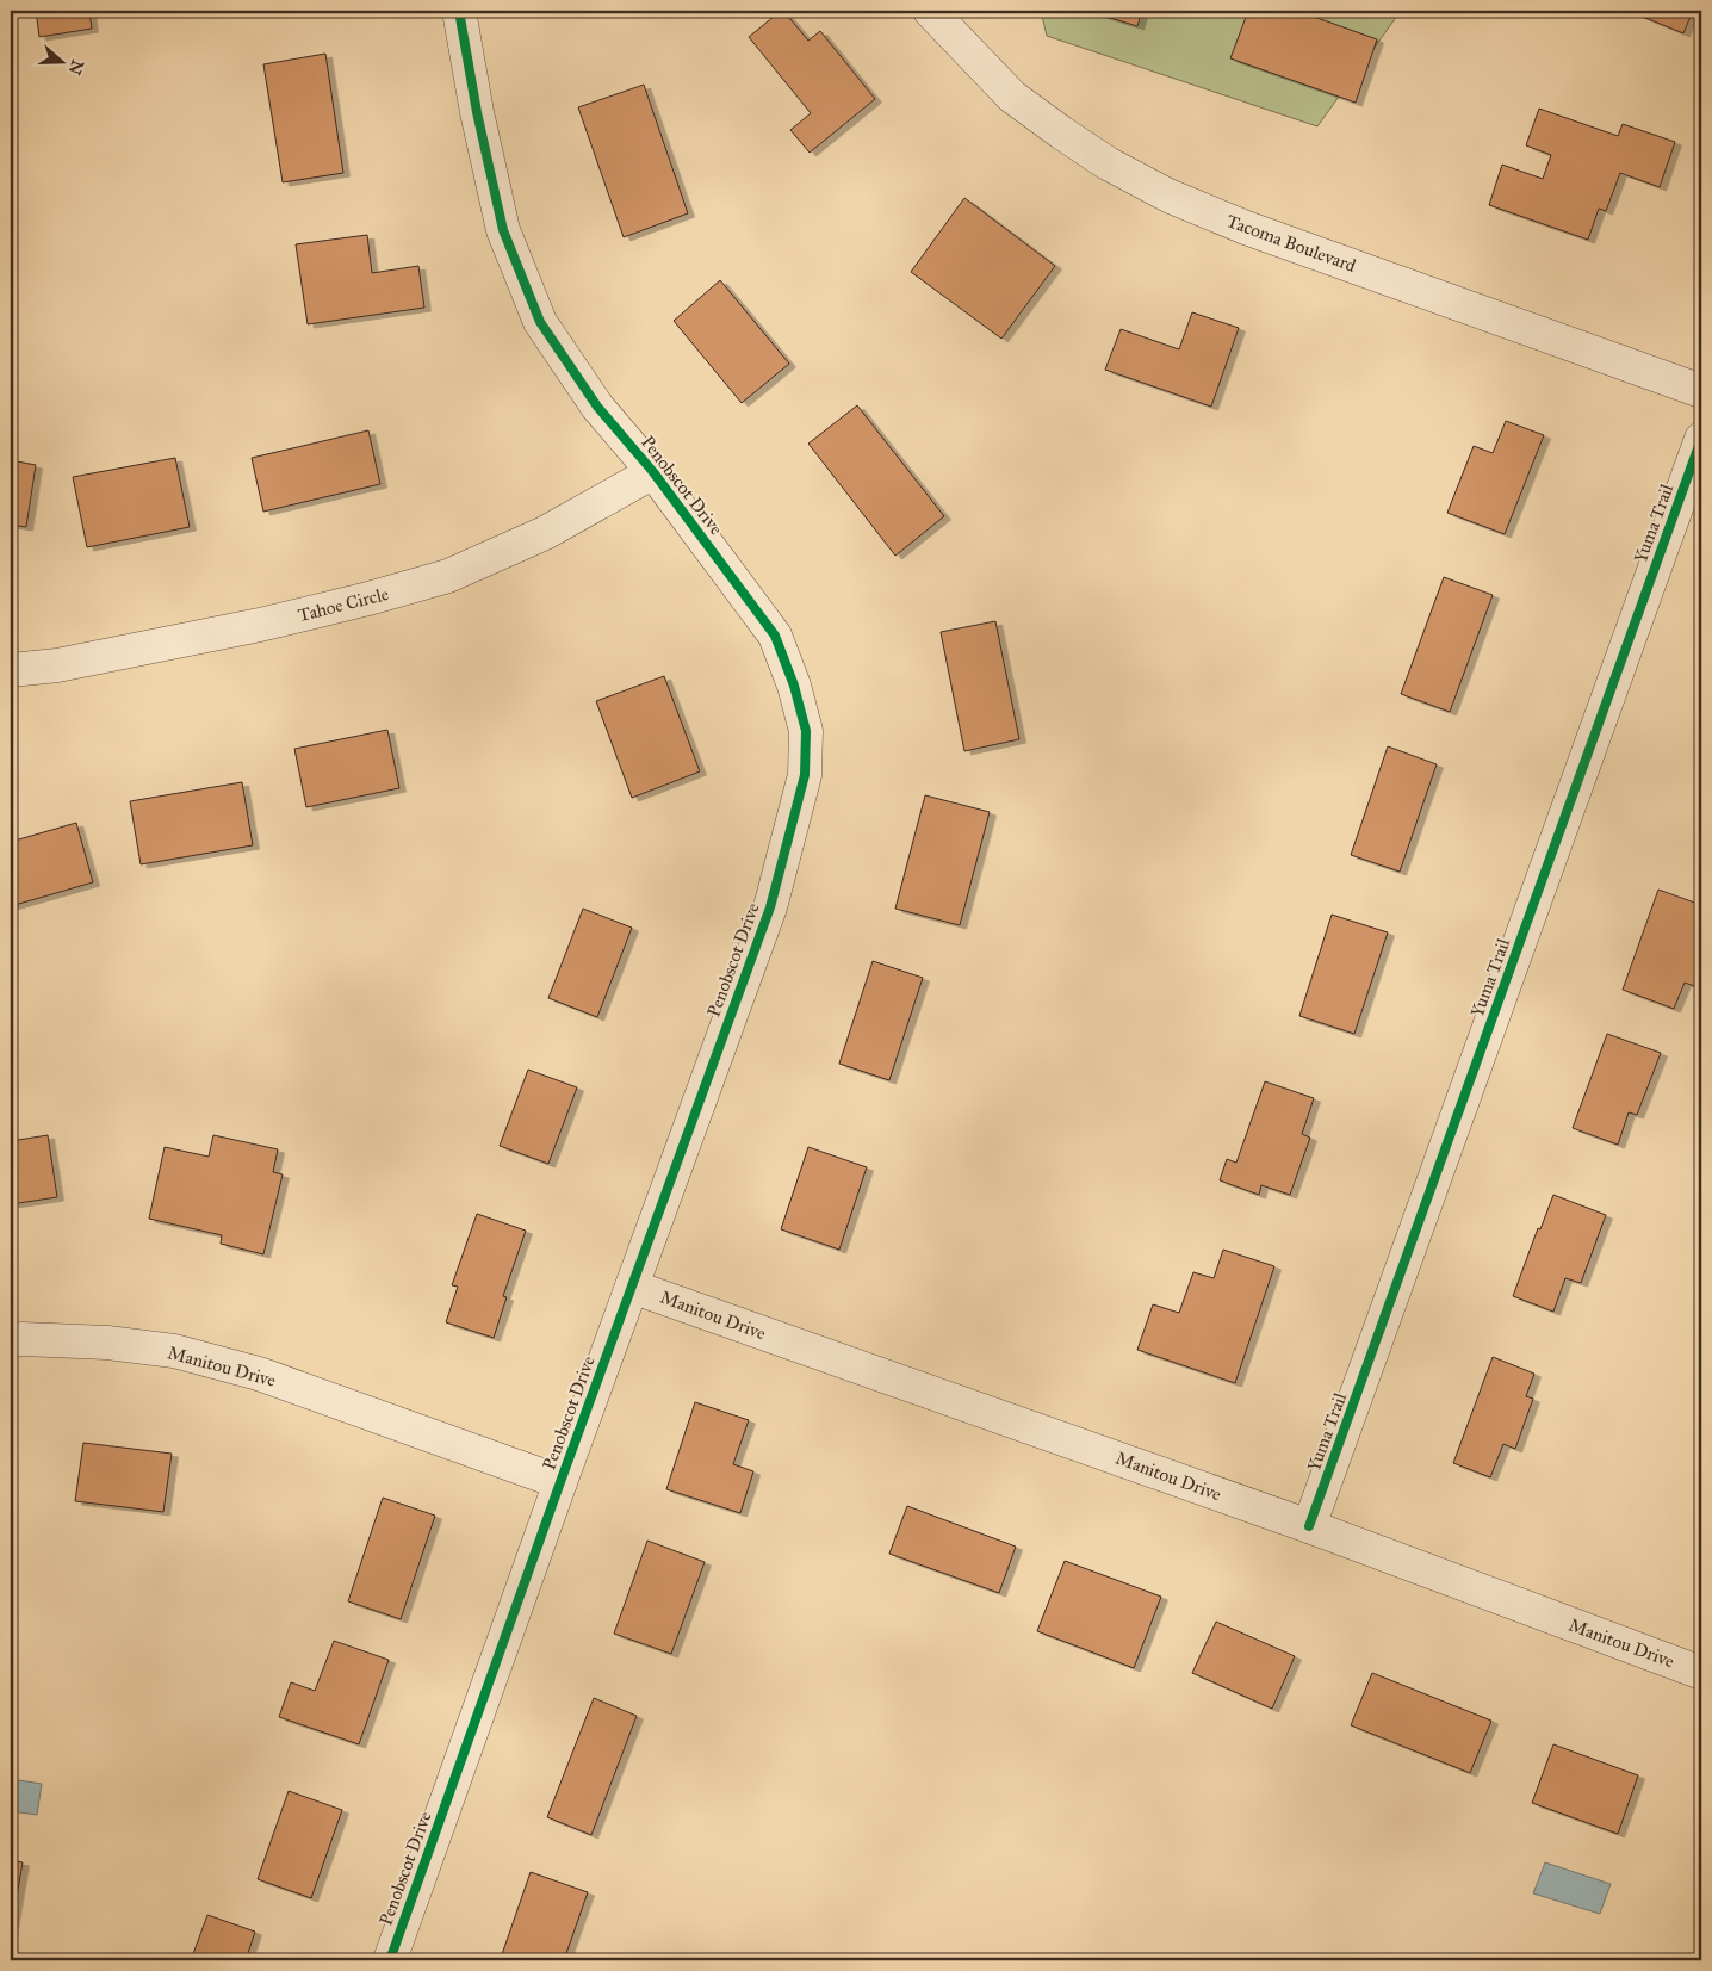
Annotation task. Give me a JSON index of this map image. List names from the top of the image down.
{
  "streets": {
    "street": [
      "Tacoma Boulevard",
      "Penobscot Drive",
      "Yuma Trail",
      "Tahoe Circle",
      "Manitou Drive"
    ]
  },
  "crossings": [
    ["Penobscot Drive", "Tahoe Circle"],
    ["Penobscot Drive", "Manitou Drive"],
    ["Yuma Trail", "Manitou Drive"]
  ],
  "north": "right"
}
